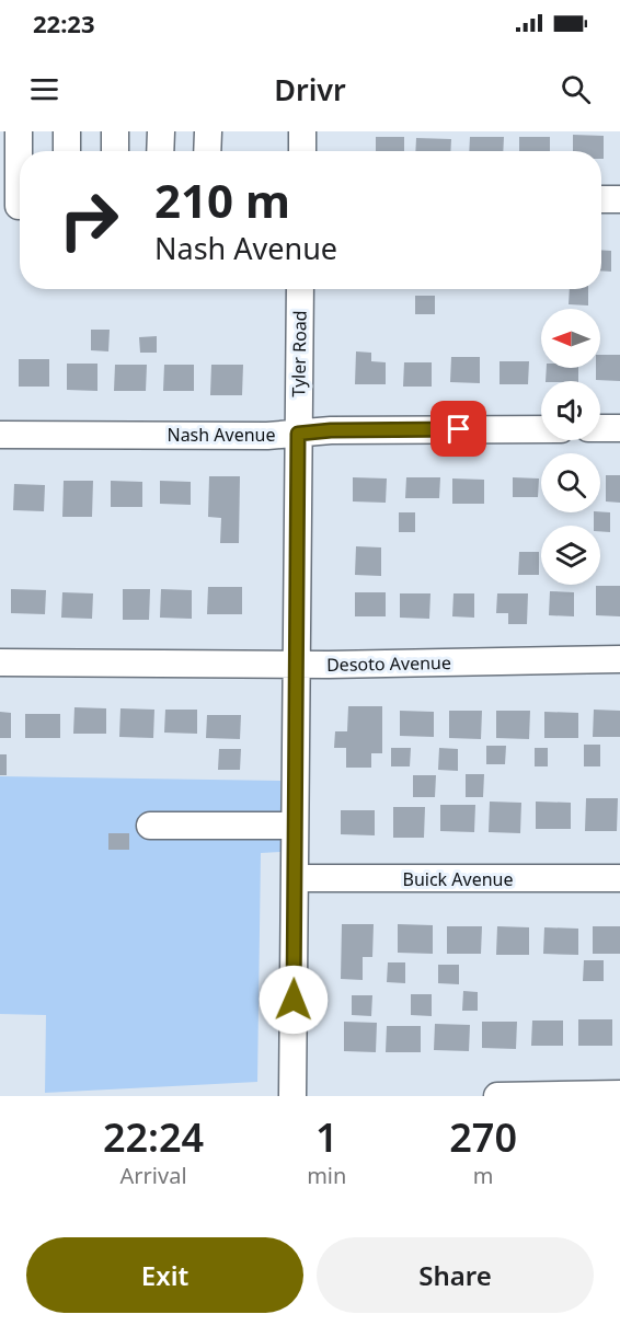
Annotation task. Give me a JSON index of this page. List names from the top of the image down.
{
  "streets": {
    "street": [
      "Tyler Road",
      "Nash Avenue",
      "Desoto Avenue",
      "Buick Avenue"
    ]
  },
  "crossings": [
    ["Tyler Road", "Nash Avenue"],
    ["Tyler Road", "Desoto Avenue"],
    ["Tyler Road", "Buick Avenue"]
  ],
  "north": "left",
  "page": {
    "status": "22:23",
    "header": "Drivr",
    "turn": ["210 m", "Nash Avenue"],
    "eta": [
      "22:24",
      "Arrival",
      "1",
      "min",
      "270",
      "m"
    ],
    "buttons": ["Exit", "Share"]
  }
}
